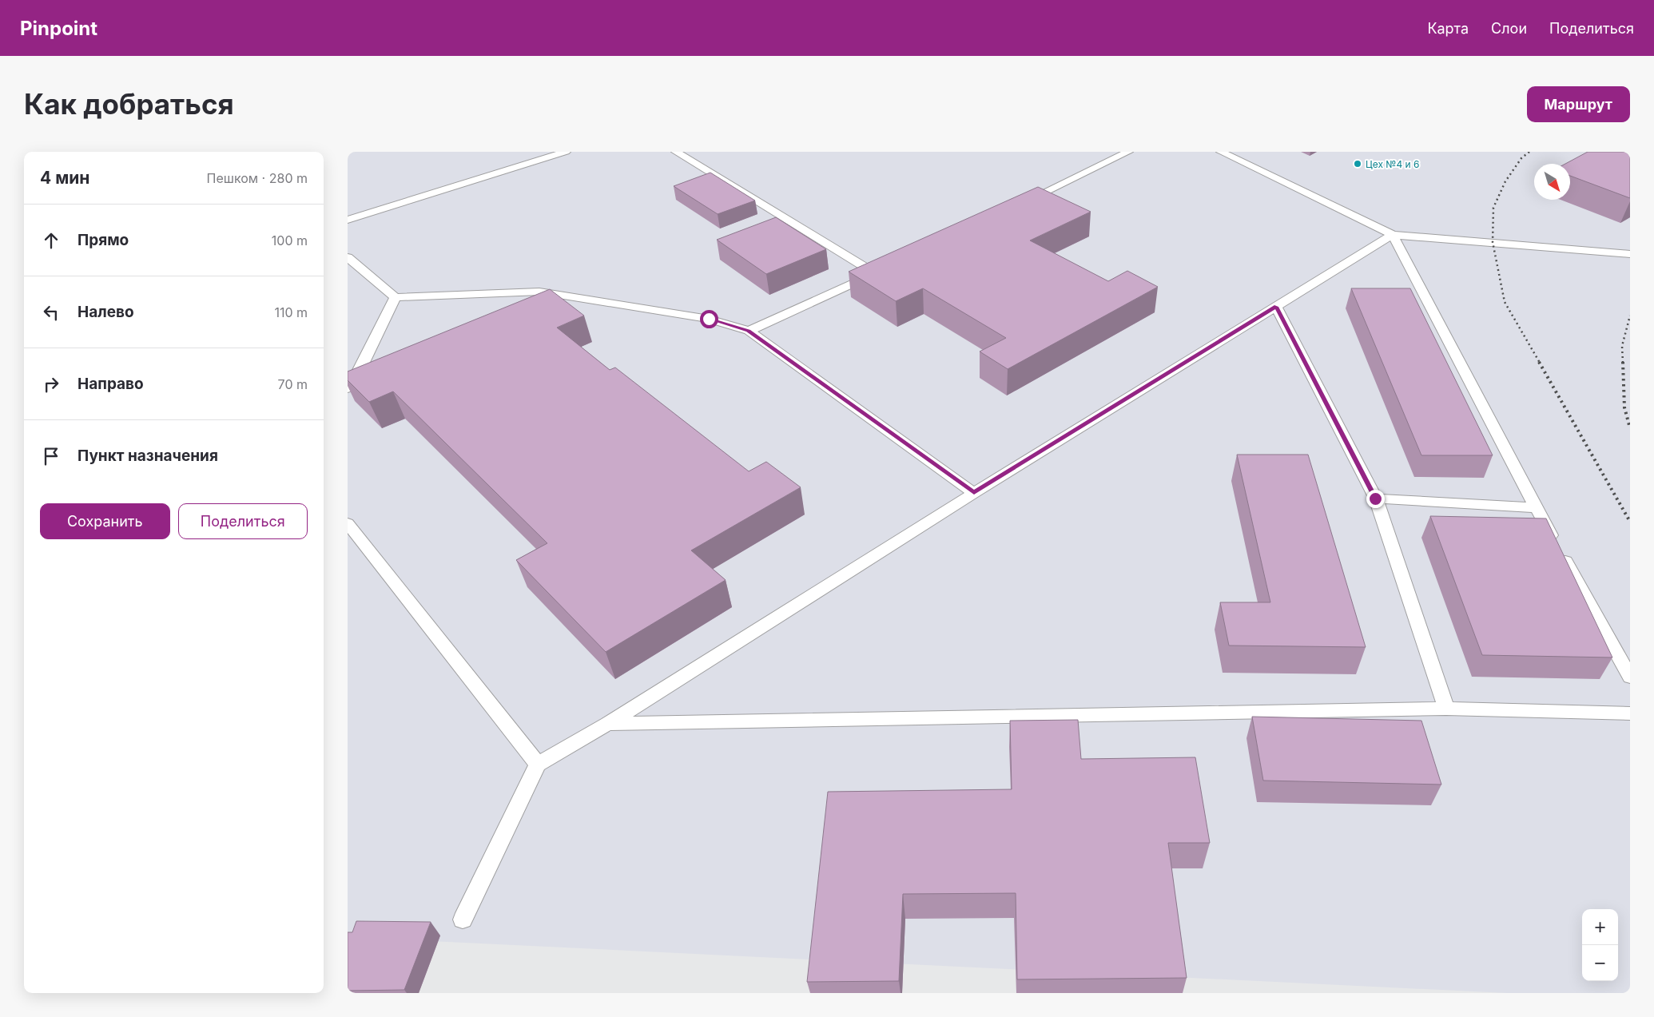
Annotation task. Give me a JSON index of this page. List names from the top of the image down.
{
  "places": ["Цех №4 и 6"],
  "north": "bottom right",
  "page": {
    "header": "Pinpoint",
    "nav": ["Карта", "Слои", "Поделиться"],
    "buttons": [
      "Маршрут",
      ["Сохранить", "Поделиться"]
    ],
    "title": "Как добраться",
    "heading": ["4 мин", "Пешком · 280 m"],
    "list": [
      ["Прямо", "100 m"],
      ["Налево", "110 m"],
      ["Направо", "70 m"],
      "Пункт назначения"
    ],
    "map_buttons": ["+", "−"]
  }
}
